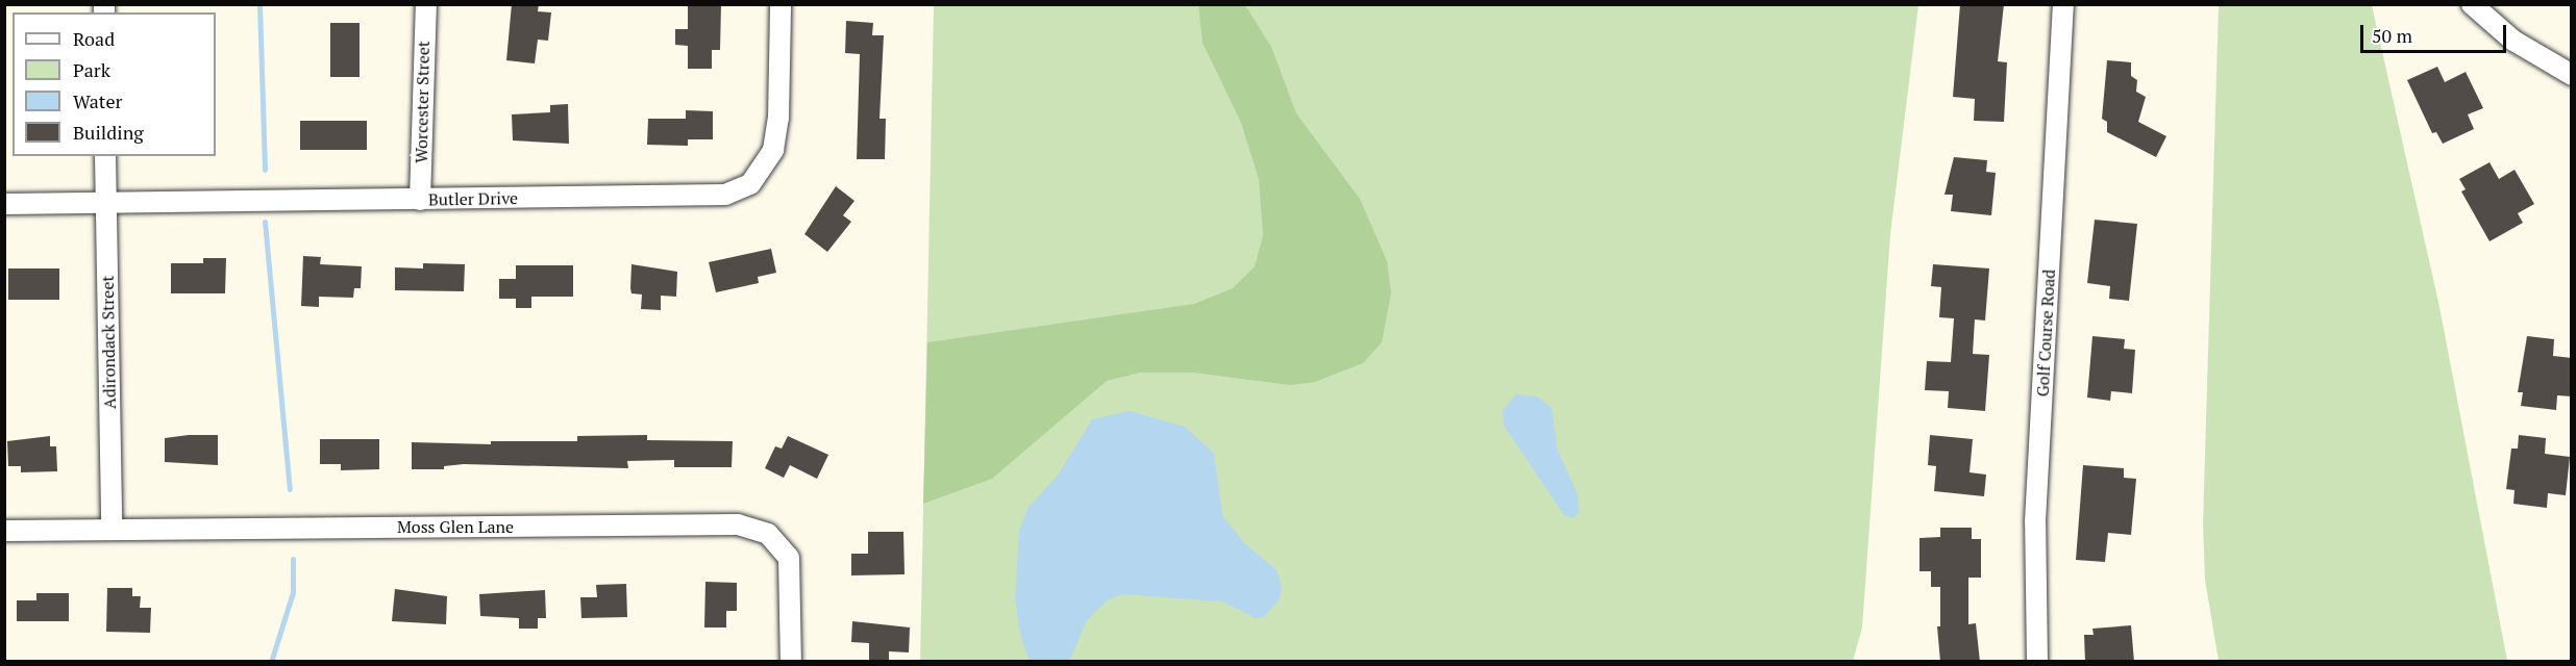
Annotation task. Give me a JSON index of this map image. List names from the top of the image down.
{
  "streets": {
    "street": [
      "Worcester Street",
      "Butler Drive",
      "Golf Course Road",
      "Adirondack Street",
      "Moss Glen Lane"
    ]
  },
  "crossings": [
    ["Worcester Street", "Butler Drive"],
    ["Butler Drive", "Adirondack Street"],
    ["Adirondack Street", "Moss Glen Lane"]
  ],
  "legend": [
    "Road",
    "Park",
    "Water",
    "Building"
  ],
  "scale_bar": "50 m"
}
